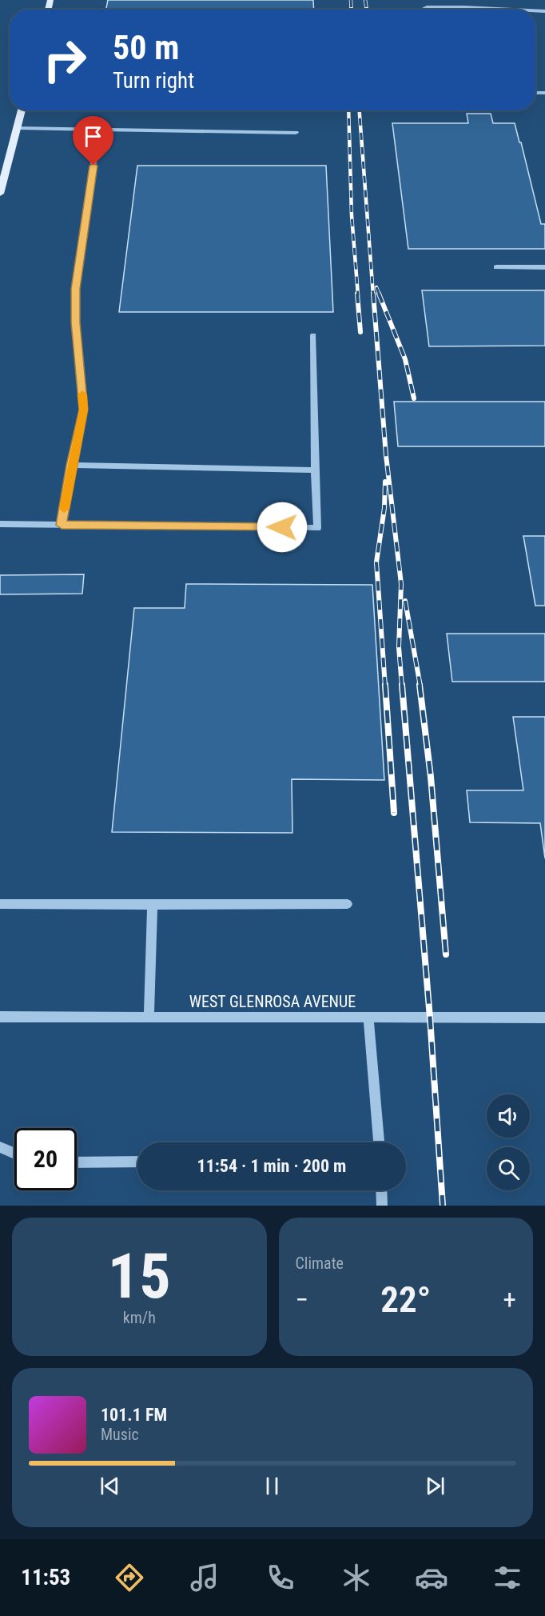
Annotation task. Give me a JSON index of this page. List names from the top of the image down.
{
  "streets": {
    "street": ["WEST GLENROSA AVENUE"]
  },
  "page": {
    "turn": ["50 m", "Turn right"],
    "limit": "20",
    "trip": "11:54 · 1 min · 200 m",
    "tile": [
      ["15", "km/h"],
      "Climate"
    ],
    "heat": ["−", "22°", "+"],
    "song": ["101.1 FM", "Music"],
    "tabs": "11:53"
  }
}
